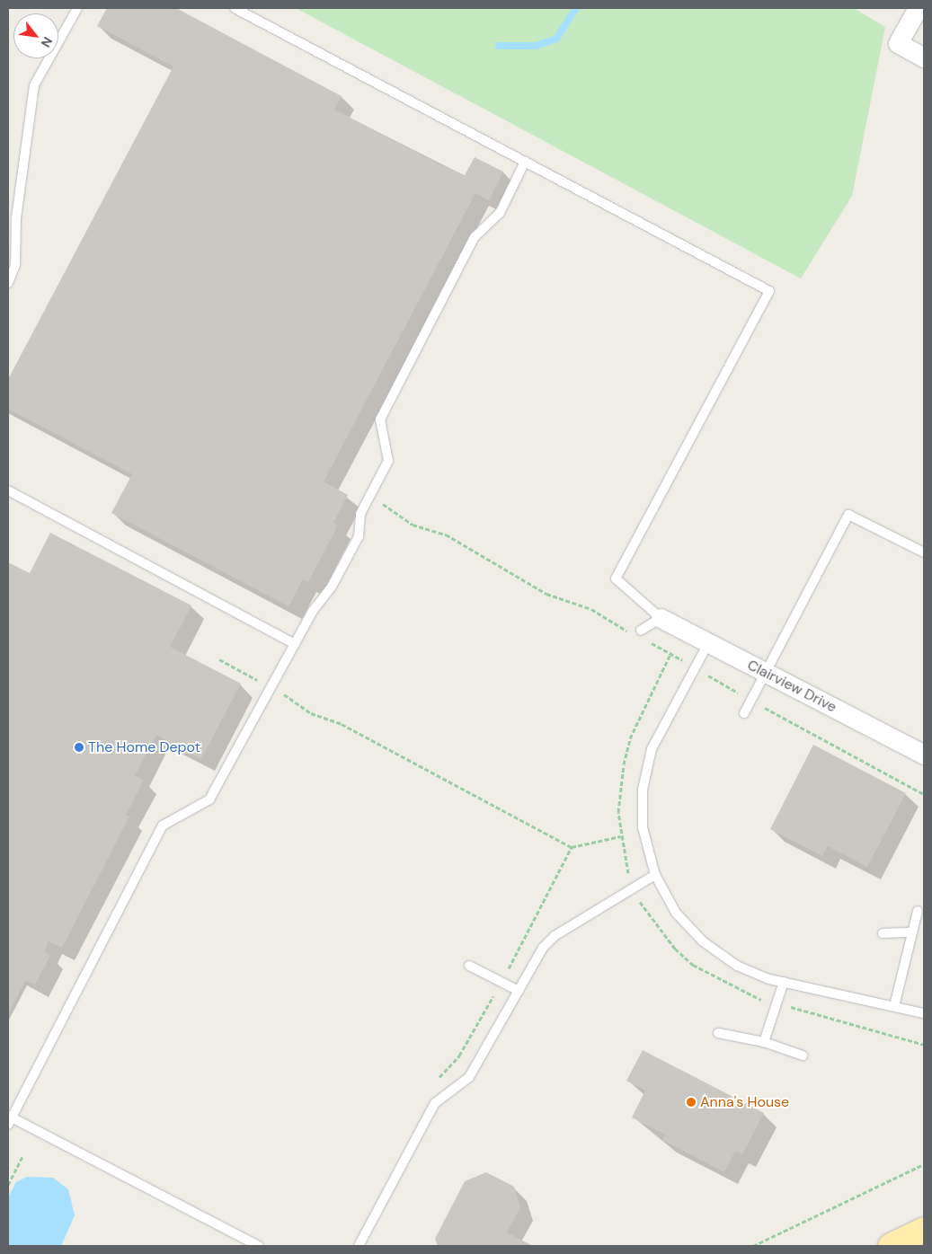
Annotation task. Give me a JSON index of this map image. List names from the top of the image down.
{
  "streets": {
    "street": ["Clairview Drive"]
  },
  "places": ["The Home Depot", "Anna's House"],
  "north": "bottom right"
}
